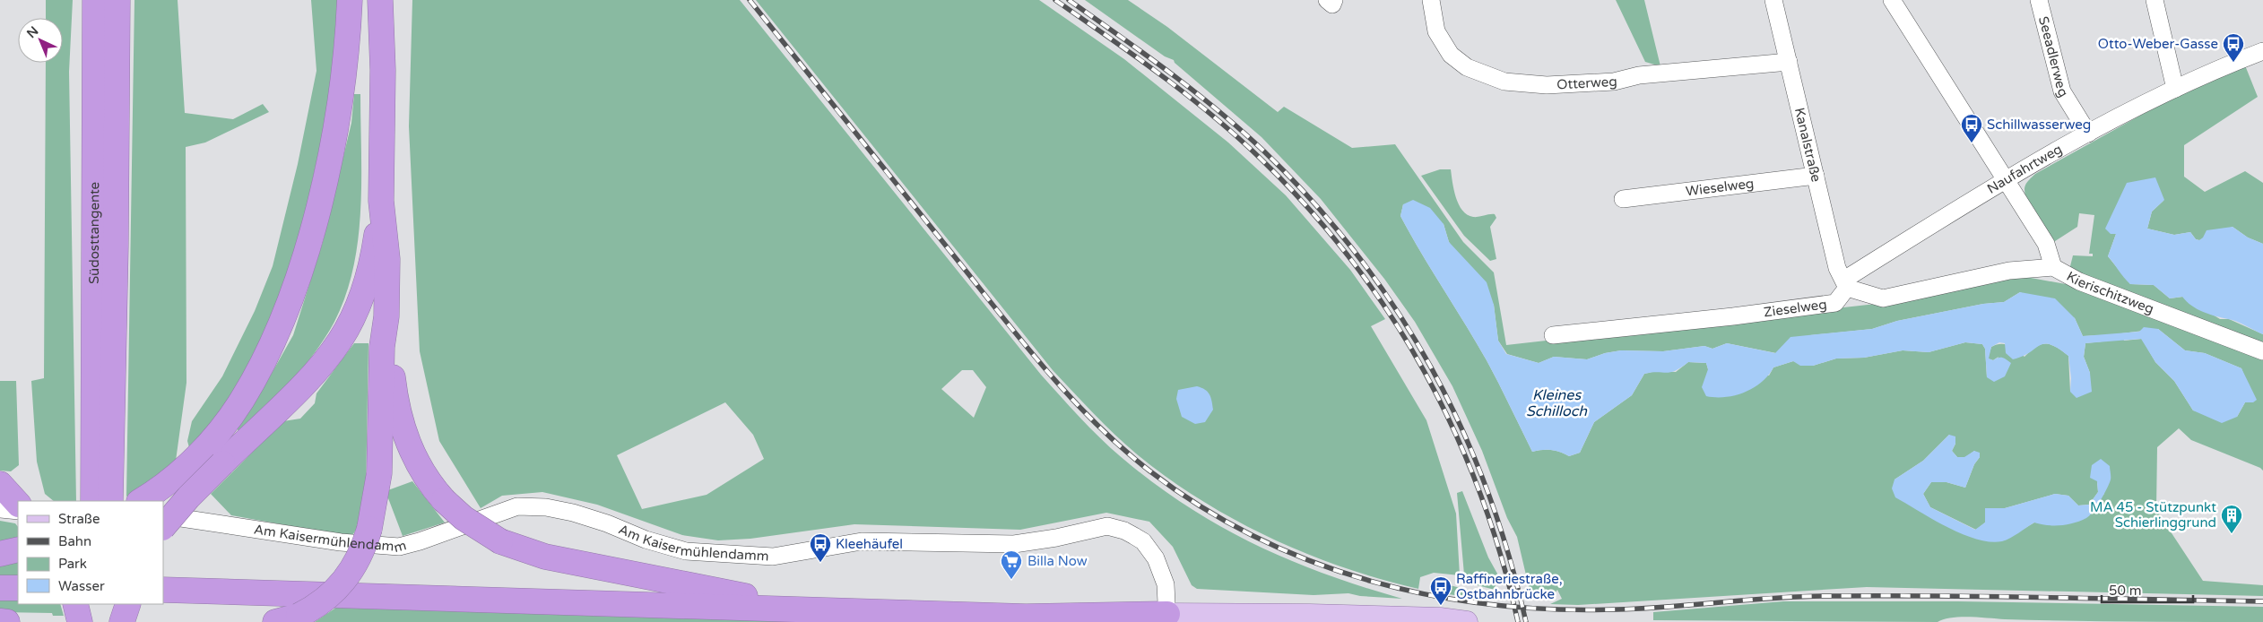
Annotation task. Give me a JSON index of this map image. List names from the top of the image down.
{
  "streets": {
    "highway": ["Südosttangente"],
    "street": [
      "Seeadlerweg",
      "Otterweg",
      "Kanalstraße",
      "Naufahrtweg",
      "Wieselweg",
      "Kierischitzweg",
      "Zieselweg",
      "Am Kaisermühlendamm"
    ]
  },
  "crossings": [
    ["Seeadlerweg", "Naufahrtweg"],
    ["Otterweg", "Kanalstraße"],
    ["Kanalstraße", "Naufahrtweg"],
    ["Kanalstraße", "Wieselweg"],
    ["Kanalstraße", "Zieselweg"],
    ["Naufahrtweg", "Kierischitzweg"],
    ["Naufahrtweg", "Zieselweg"]
  ],
  "water": ["Kleines Schilloch"],
  "places": {
    "bus stop": [
      "Otto-Weber-Gasse",
      "Schillwasserweg",
      "Kleehäufel",
      "Raffineriestraße, Ostbahnbrücke"
    ],
    "building": ["MA 45 - Stützpunkt Schierlinggrund"],
    "supermarket": ["Billa Now"]
  },
  "legend": [
    "Straße",
    "Bahn",
    "Park",
    "Wasser"
  ],
  "scale_bar": "50 m",
  "north": "top left"
}
